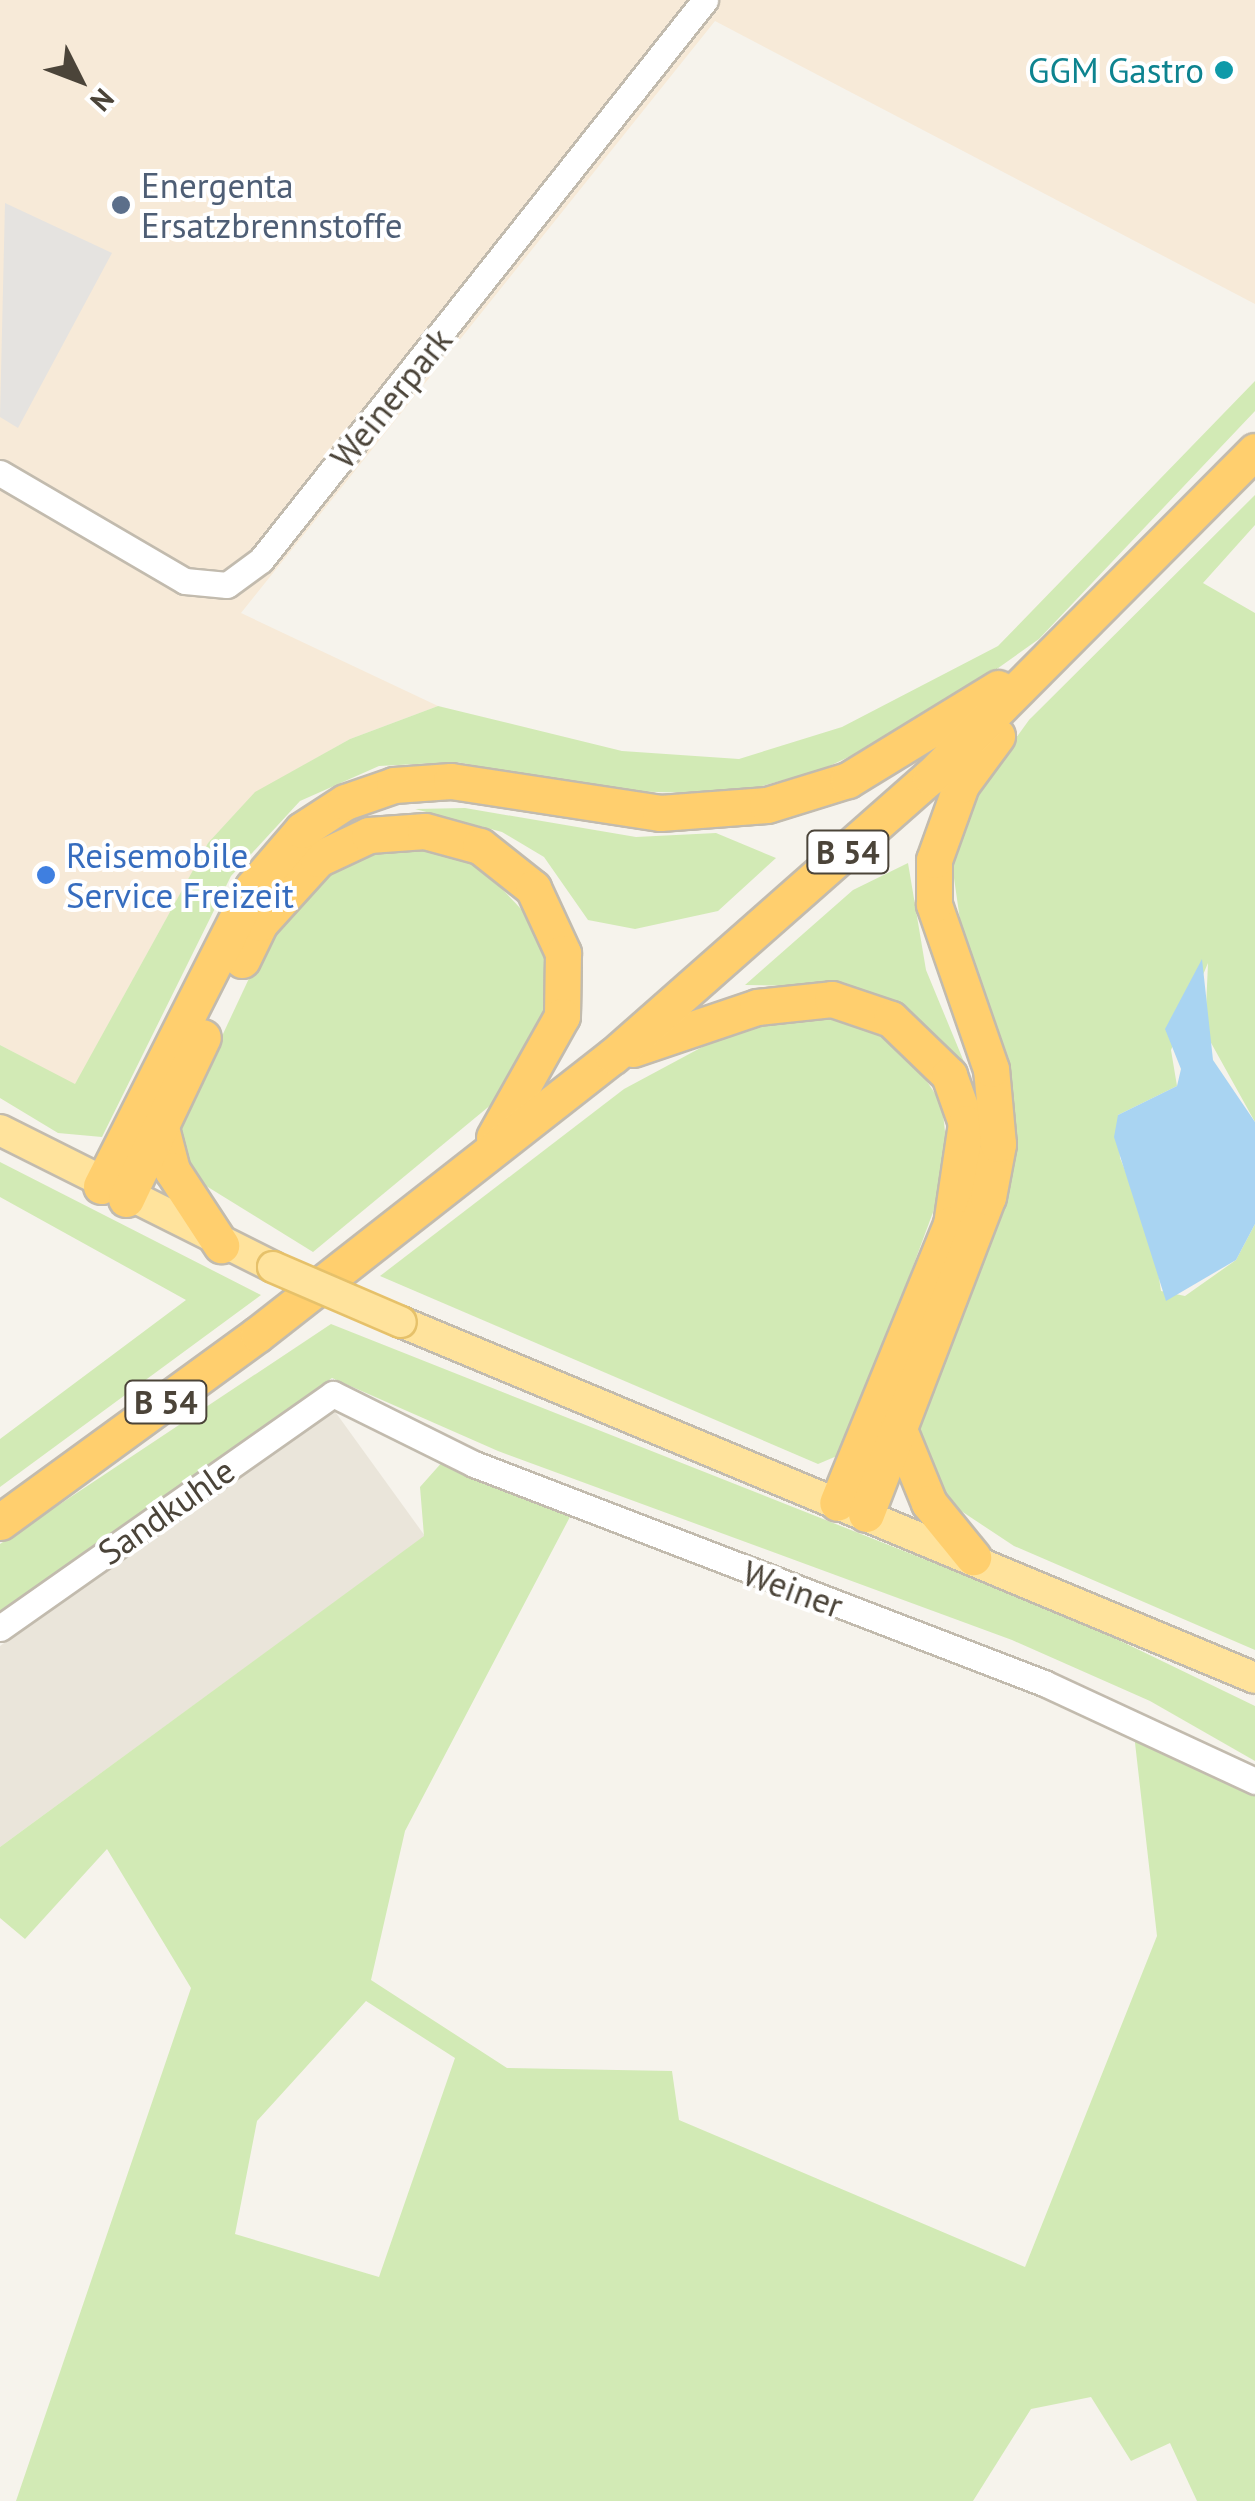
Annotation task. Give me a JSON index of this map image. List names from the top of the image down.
{
  "streets": {
    "highway": ["B 54"],
    "street": ["Weinerpark", "Sandkuhle", "Weiner"]
  },
  "crossings": [
    ["Sandkuhle", "Weiner"]
  ],
  "places": ["GGM Gastro", "Energenta Ersatzbrennstoffe", "Reisemobile Service Freizeit"],
  "north": "bottom right"
}
